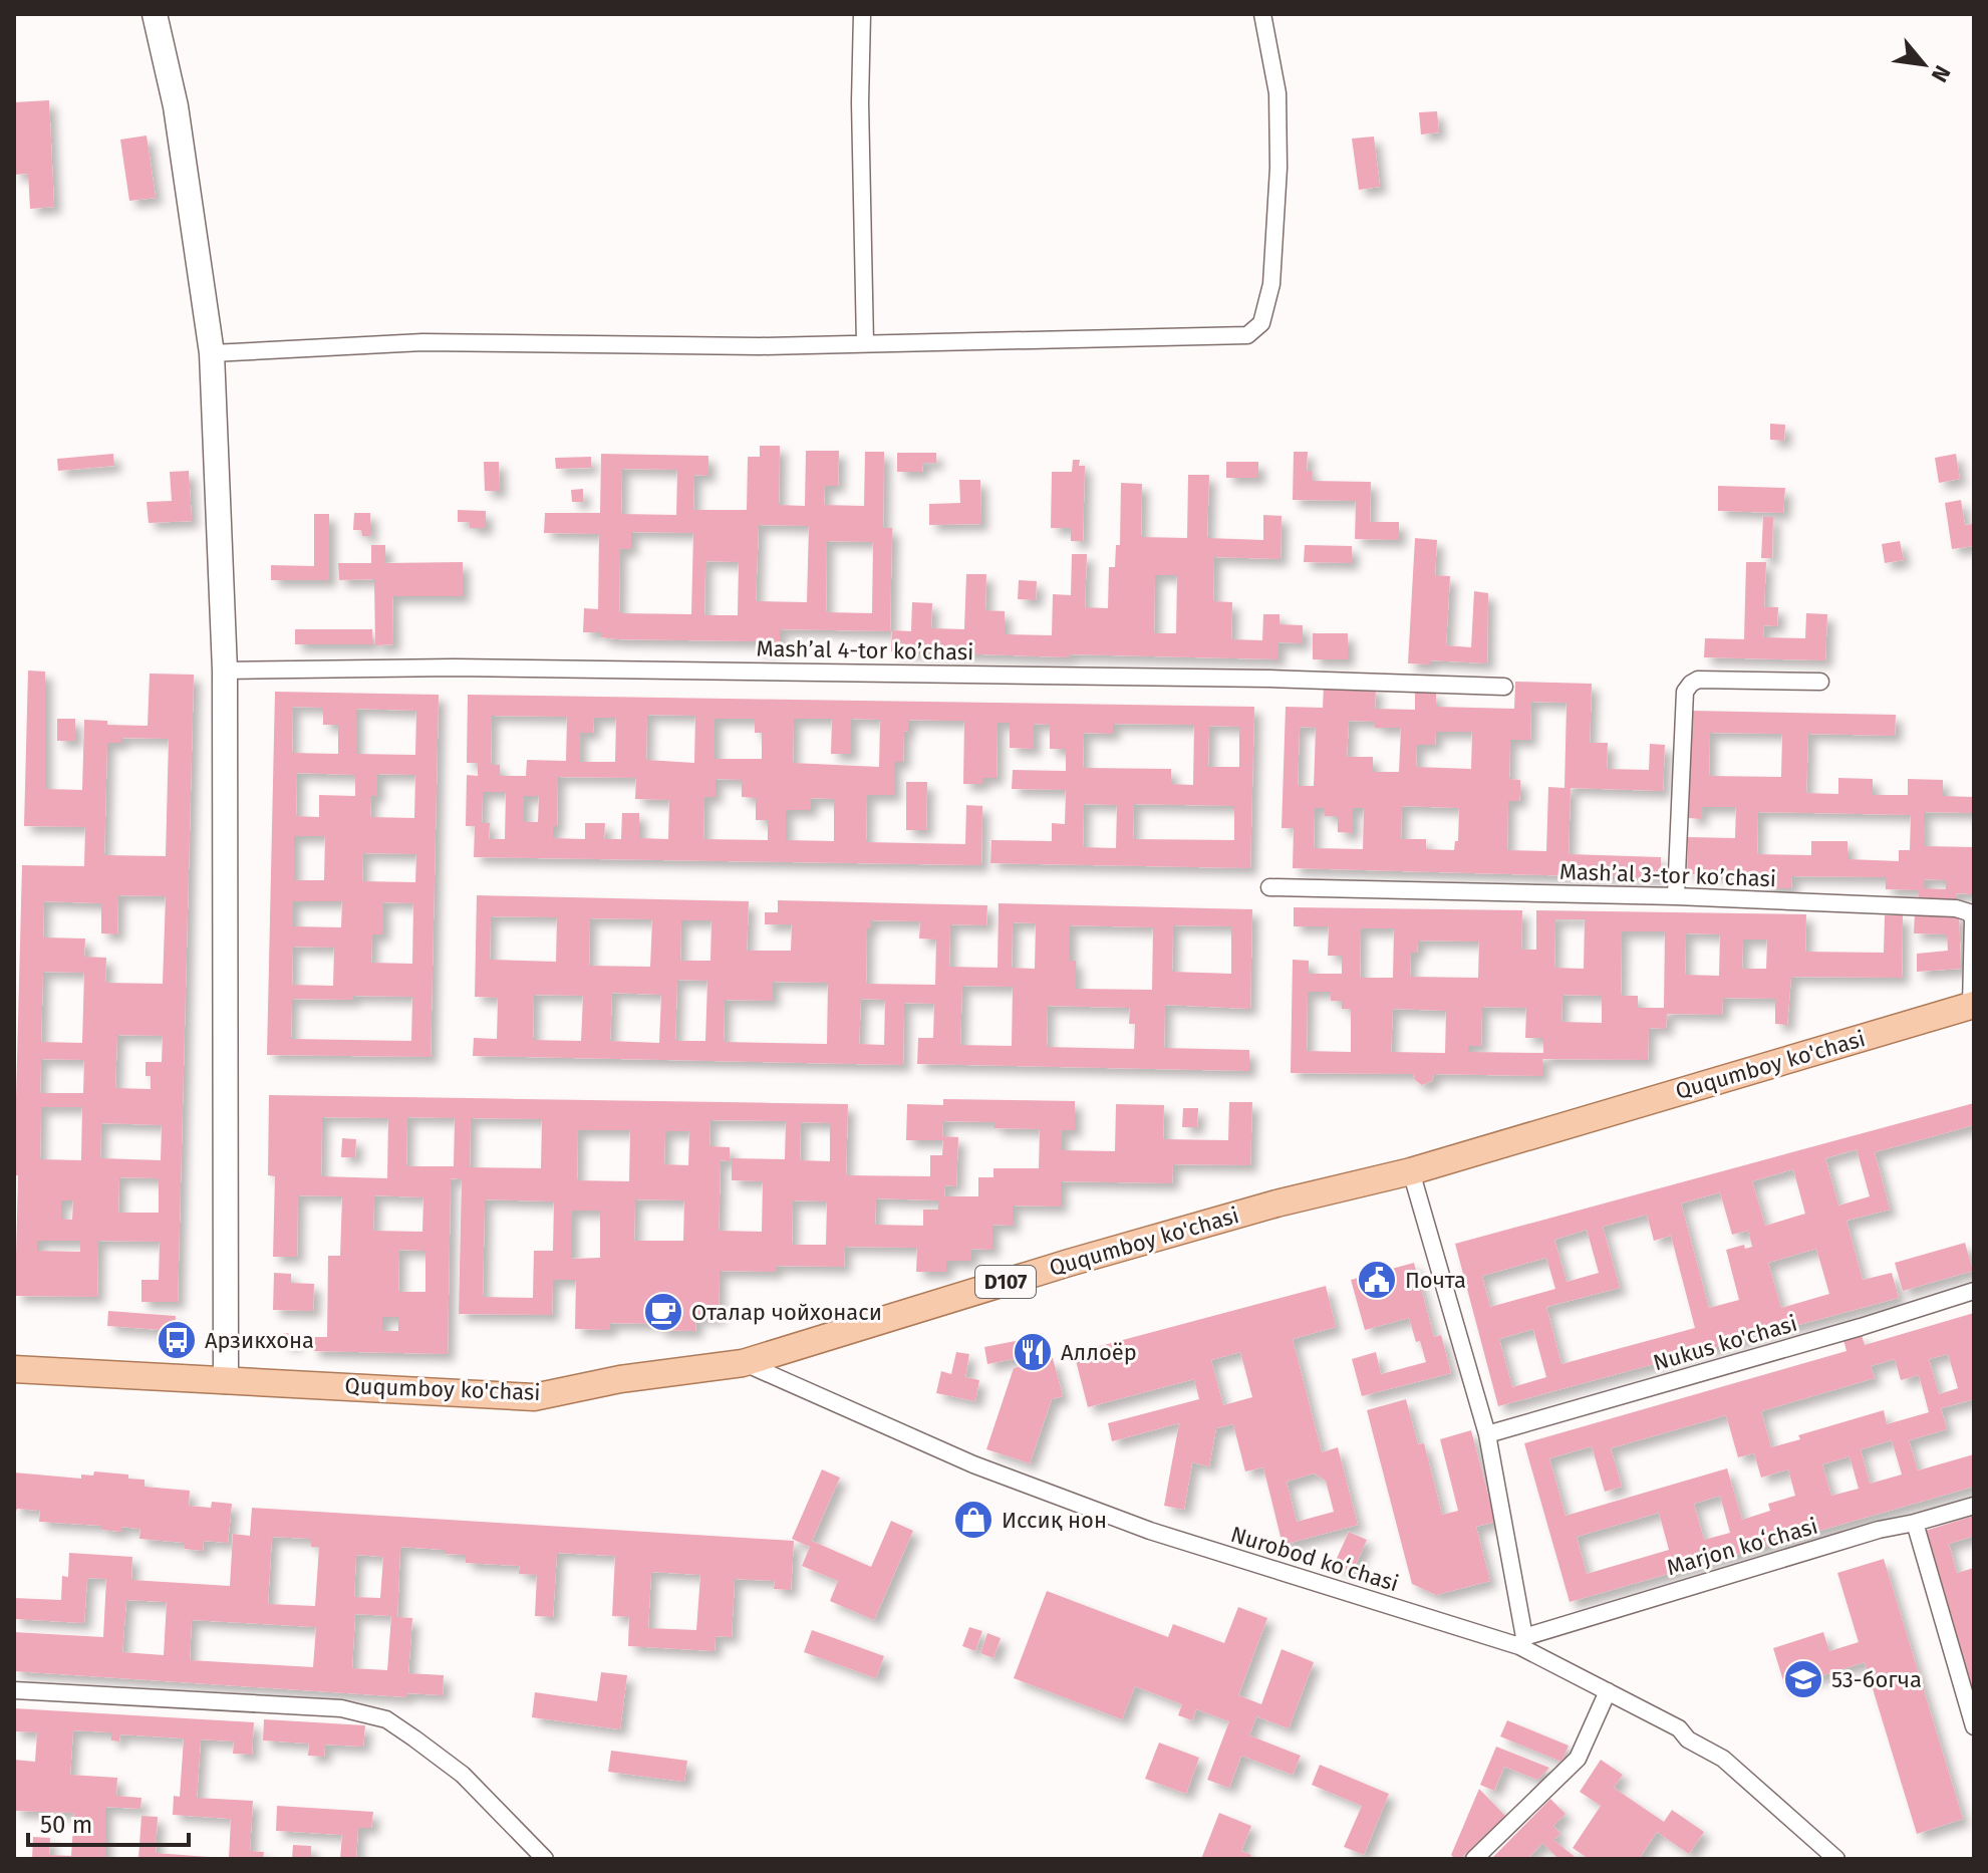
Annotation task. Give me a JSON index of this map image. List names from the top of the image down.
{
  "streets": {
    "main road": ["Ququmboy ko'chasi", "D107"],
    "street": [
      "Mashʼal 4-tor koʼchasi",
      "Mashʼal 3-tor koʼchasi",
      "Nukus ko'chasi",
      "Marjon koʻchasi",
      "Nurobod koʻchasi"
    ]
  },
  "crossings": [
    ["Mashʼal 3-tor koʼchasi", "Ququmboy ko'chasi"],
    ["Ququmboy ko'chasi", "Nurobod koʻchasi"],
    ["Marjon koʻchasi", "Nurobod koʻchasi"]
  ],
  "places": {
    "public building": ["Почта"],
    "cafe": ["Оталар чойхонаси"],
    "bus stop": ["Арзикхона"],
    "restaurant": ["Аллоёр"],
    "shop": ["Иссиқ нон"],
    "school or university": ["53-богча"]
  },
  "scale_bar": "50 m",
  "north": "bottom right"
}
